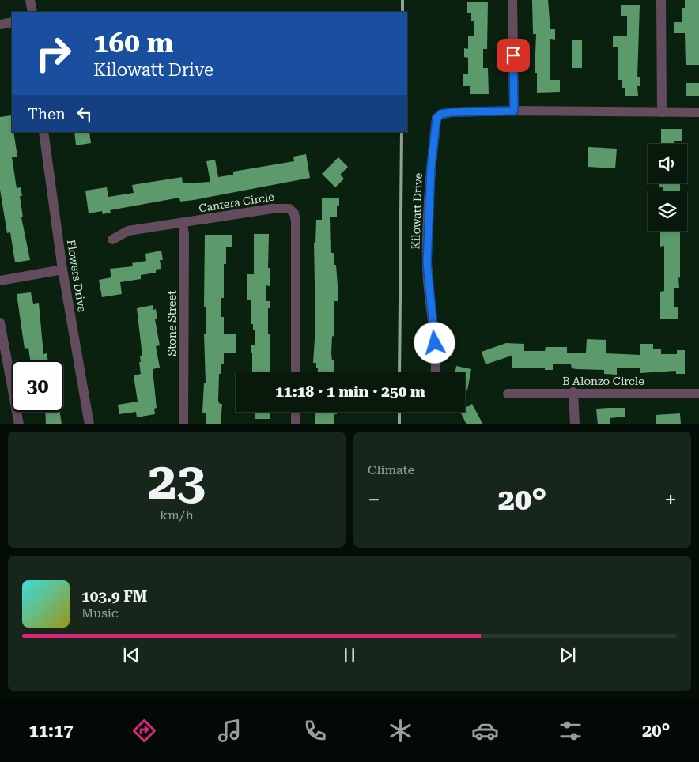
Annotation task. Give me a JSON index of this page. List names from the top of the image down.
{
  "streets": {
    "street": [
      "Cantera Circle",
      "Kilowatt Drive",
      "Flowers Drive",
      "Stone Street",
      "B Alonzo Circle"
    ]
  },
  "crossings": [
    ["Cantera Circle", "Stone Street"]
  ],
  "page": {
    "turn": ["160 m", "Kilowatt Drive"],
    "then": "Then",
    "limit": "30",
    "trip": "11:18 · 1 min · 250 m",
    "tile": [
      ["23", "km/h"],
      "Climate"
    ],
    "heat": ["−", "20°", "+"],
    "song": ["103.9 FM", "Music"],
    "tabs": ["11:17", "20°"]
  }
}
